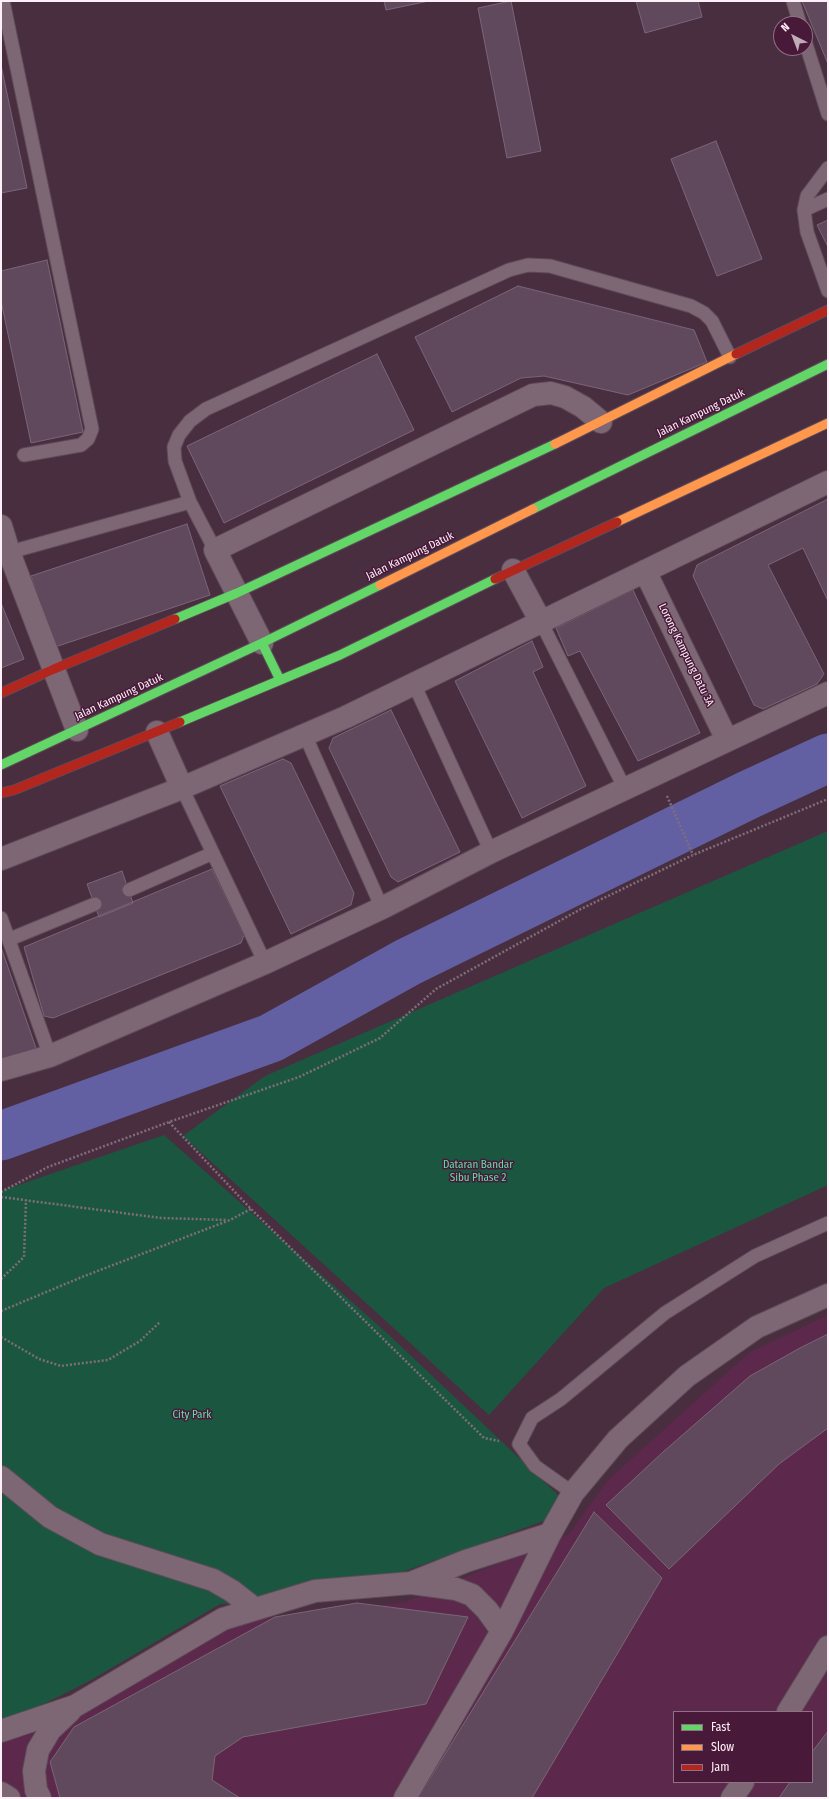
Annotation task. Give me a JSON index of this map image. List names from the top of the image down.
{
  "streets": {
    "street": ["Jalan Kampung Datuk", "Lorong Kampung Datu 3A"]
  },
  "parks": ["Dataran Bandar Sibu Phase 2", "City Park"],
  "legend": ["Fast", "Slow", "Jam"],
  "north": "top left"
}
